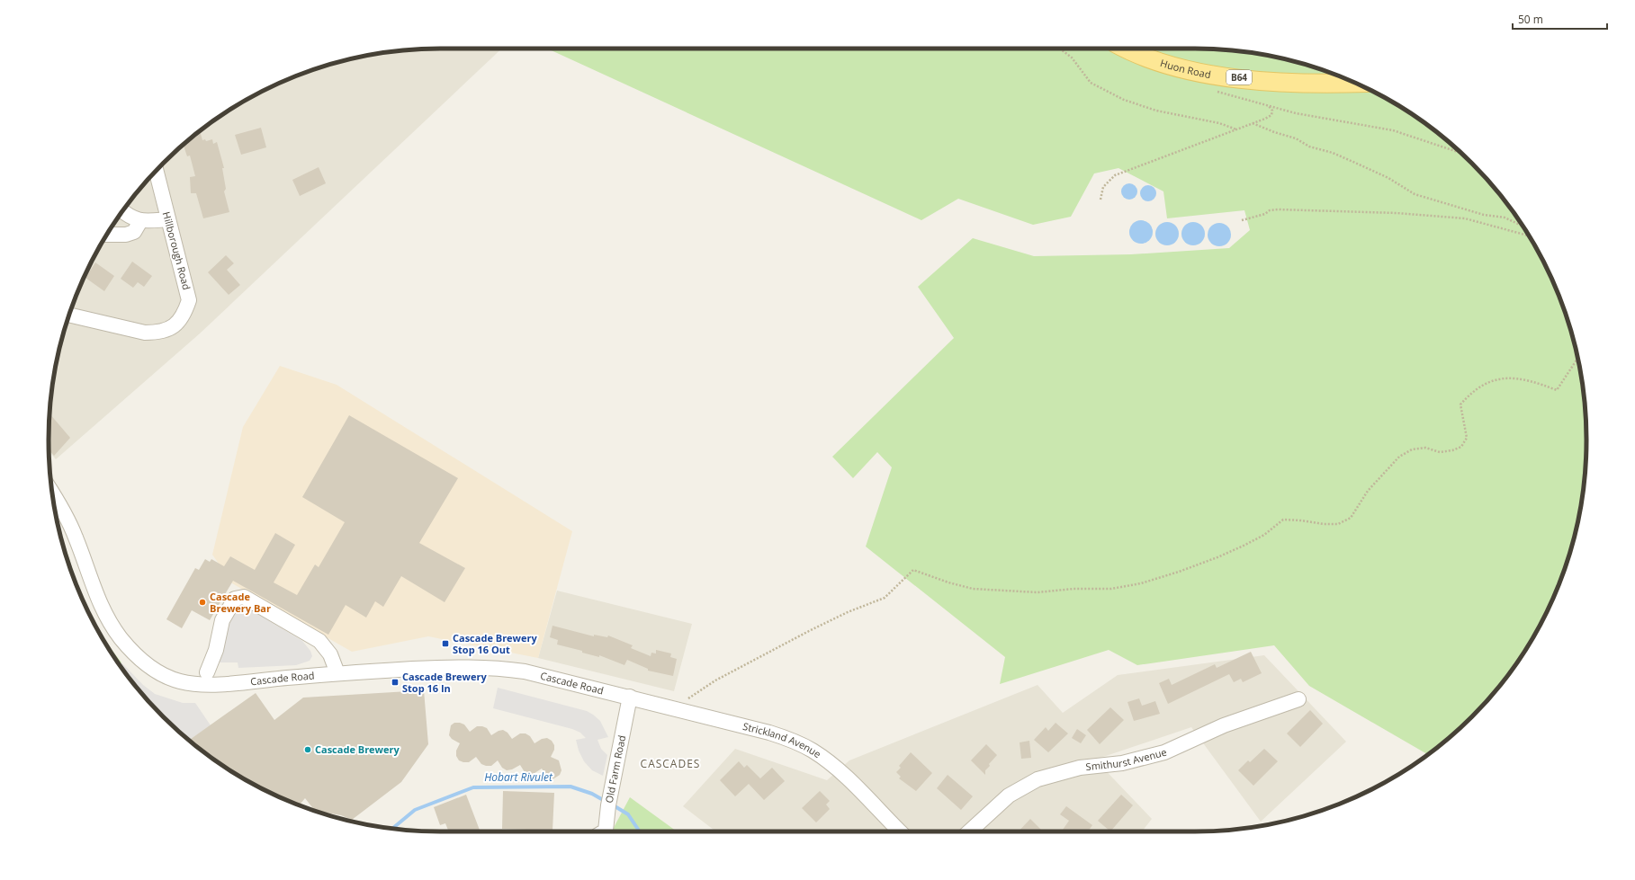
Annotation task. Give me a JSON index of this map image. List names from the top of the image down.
{
  "streets": {
    "main road": ["Huon Road", "B64"],
    "street": [
      "Hillborough Road",
      "Cascade Road",
      "Strickland Avenue",
      "Smithurst Avenue",
      "Old Farm Road"
    ]
  },
  "crossings": [
    ["Cascade Road", "Strickland Avenue"],
    ["Cascade Road", "Old Farm Road"],
    ["Strickland Avenue", "Old Farm Road"]
  ],
  "districts": ["CASCADES"],
  "water": ["Hobart Rivulet"],
  "places": {
    "other": ["Cascade Brewery Bar", "Cascade Brewery"],
    "transit": ["Cascade Brewery Stop 16 Out", "Cascade Brewery Stop 16 In"]
  },
  "scale_bar": "50 m"
}
